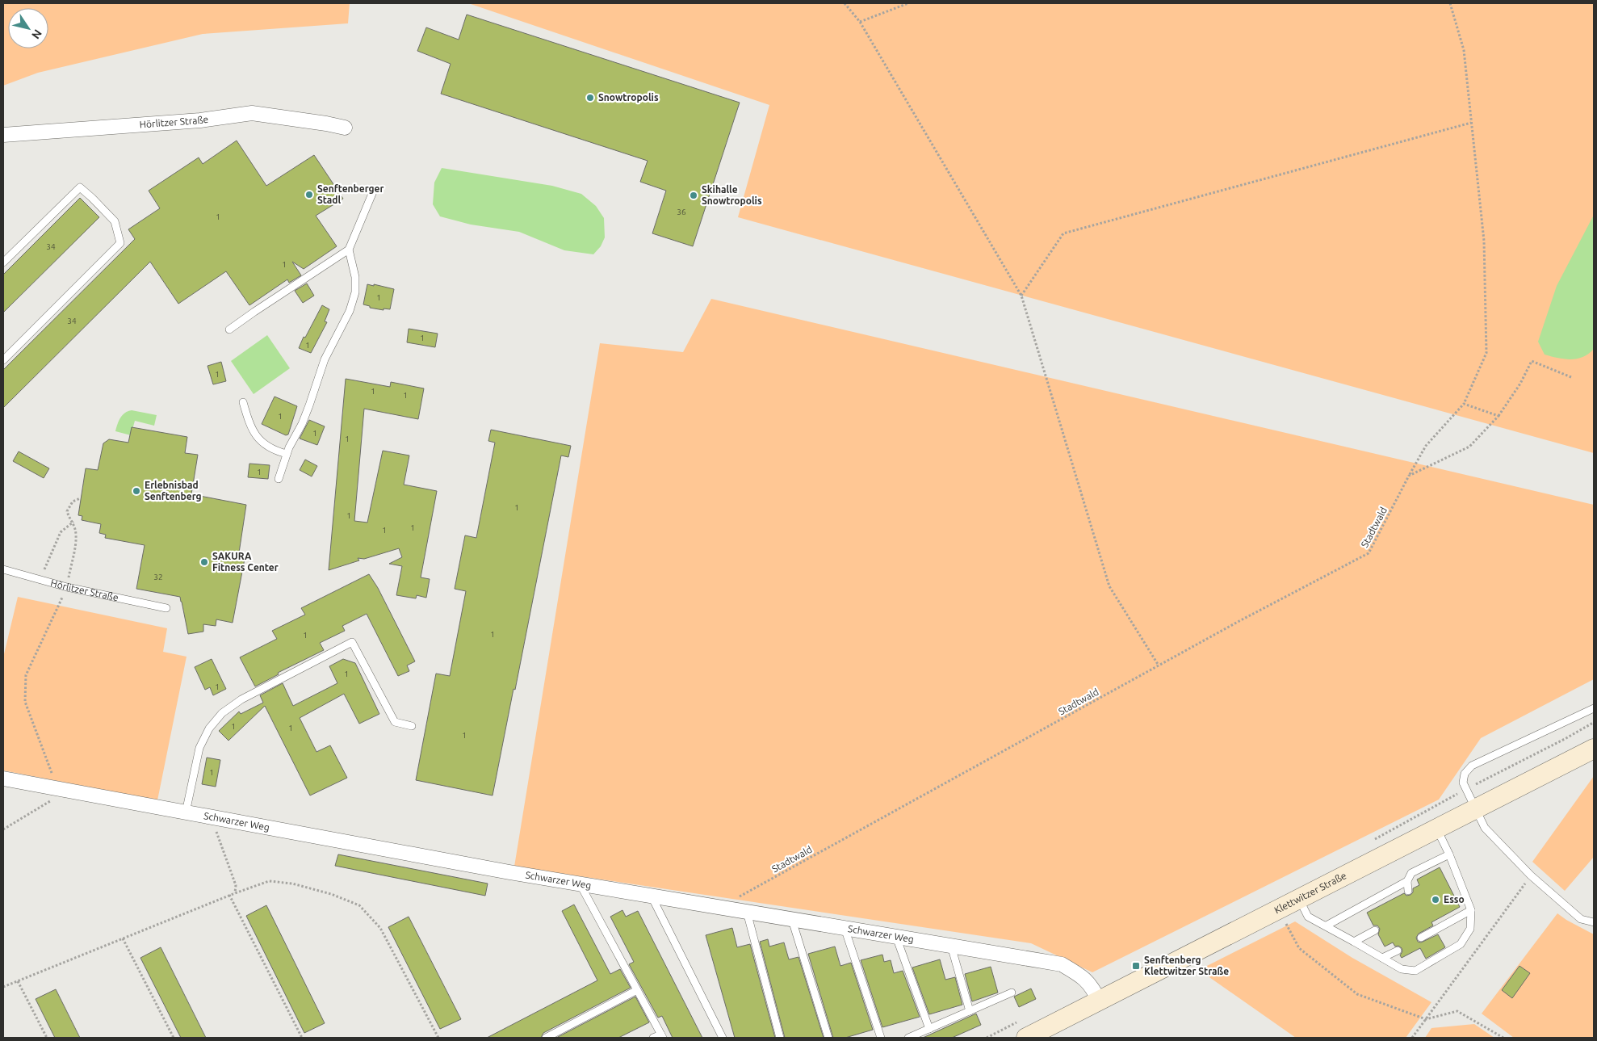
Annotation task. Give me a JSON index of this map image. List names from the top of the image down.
{
  "streets": {
    "main road": ["Klettwitzer Straße"],
    "street": ["Hörlitzer Straße", "Schwarzer Weg"],
    "path": ["Stadtwald"]
  },
  "crossings": [
    ["Stadtwald", "Schwarzer Weg"],
    ["Schwarzer Weg", "Klettwitzer Straße"]
  ],
  "places": {
    "other": [
      "Snowtropolis",
      "Senftenberger Stadl",
      "Skihalle Snowtropolis",
      "Erlebnisbad Senftenberg",
      "SAKURA Fitness Center",
      "Esso"
    ],
    "transit": ["Senftenberg Klettwitzer Straße"]
  },
  "house_numbers": [
    "36",
    "1",
    "34",
    "1",
    "1",
    "34",
    "1",
    "1",
    "1",
    "1",
    "1",
    "1",
    "1",
    "1",
    "1",
    "1",
    "1",
    "1",
    "1",
    "32",
    "1",
    "1",
    "1",
    "1",
    "1",
    "1",
    "1",
    "1"
  ],
  "north": "bottom right"
}
